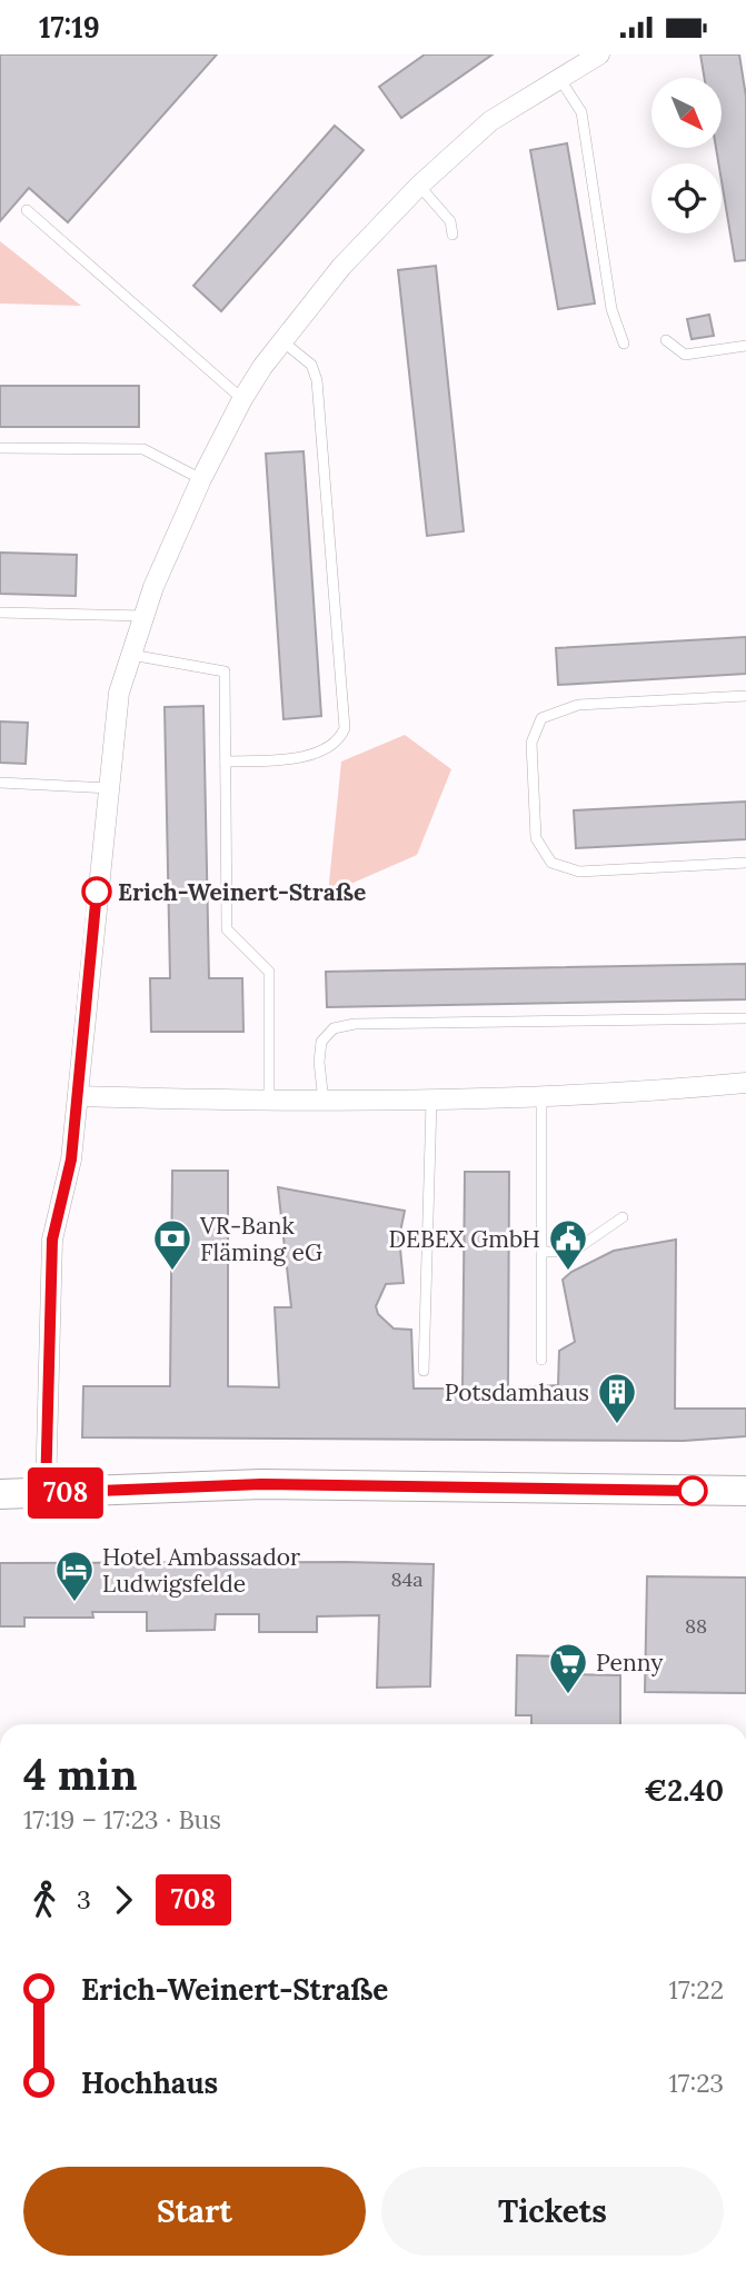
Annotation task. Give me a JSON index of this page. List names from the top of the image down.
{
  "places": {
    "other": ["Erich-Weinert-Straße"],
    "bank": ["VR-Bank Fläming eG"],
    "public building": ["DEBEX GmbH"],
    "building": ["Potsdamhaus"],
    "hotel": ["Hotel Ambassador Ludwigsfelde"],
    "supermarket": ["Penny"]
  },
  "lines": ["bus line 708"],
  "house_numbers": ["84a", "88"],
  "north": "bottom right",
  "page": {
    "status": "17:19",
    "on_map": "708",
    "heading": ["4 min", "17:19 – 17:23 · Bus", "€2.40"],
    "legs": ["3", "708"],
    "list": [
      {
        "name": "Erich-Weinert-Straße",
        "value": "17:22"
      },
      {
        "name": "Hochhaus",
        "value": "17:23"
      }
    ],
    "buttons": ["Start", "Tickets"]
  }
}
